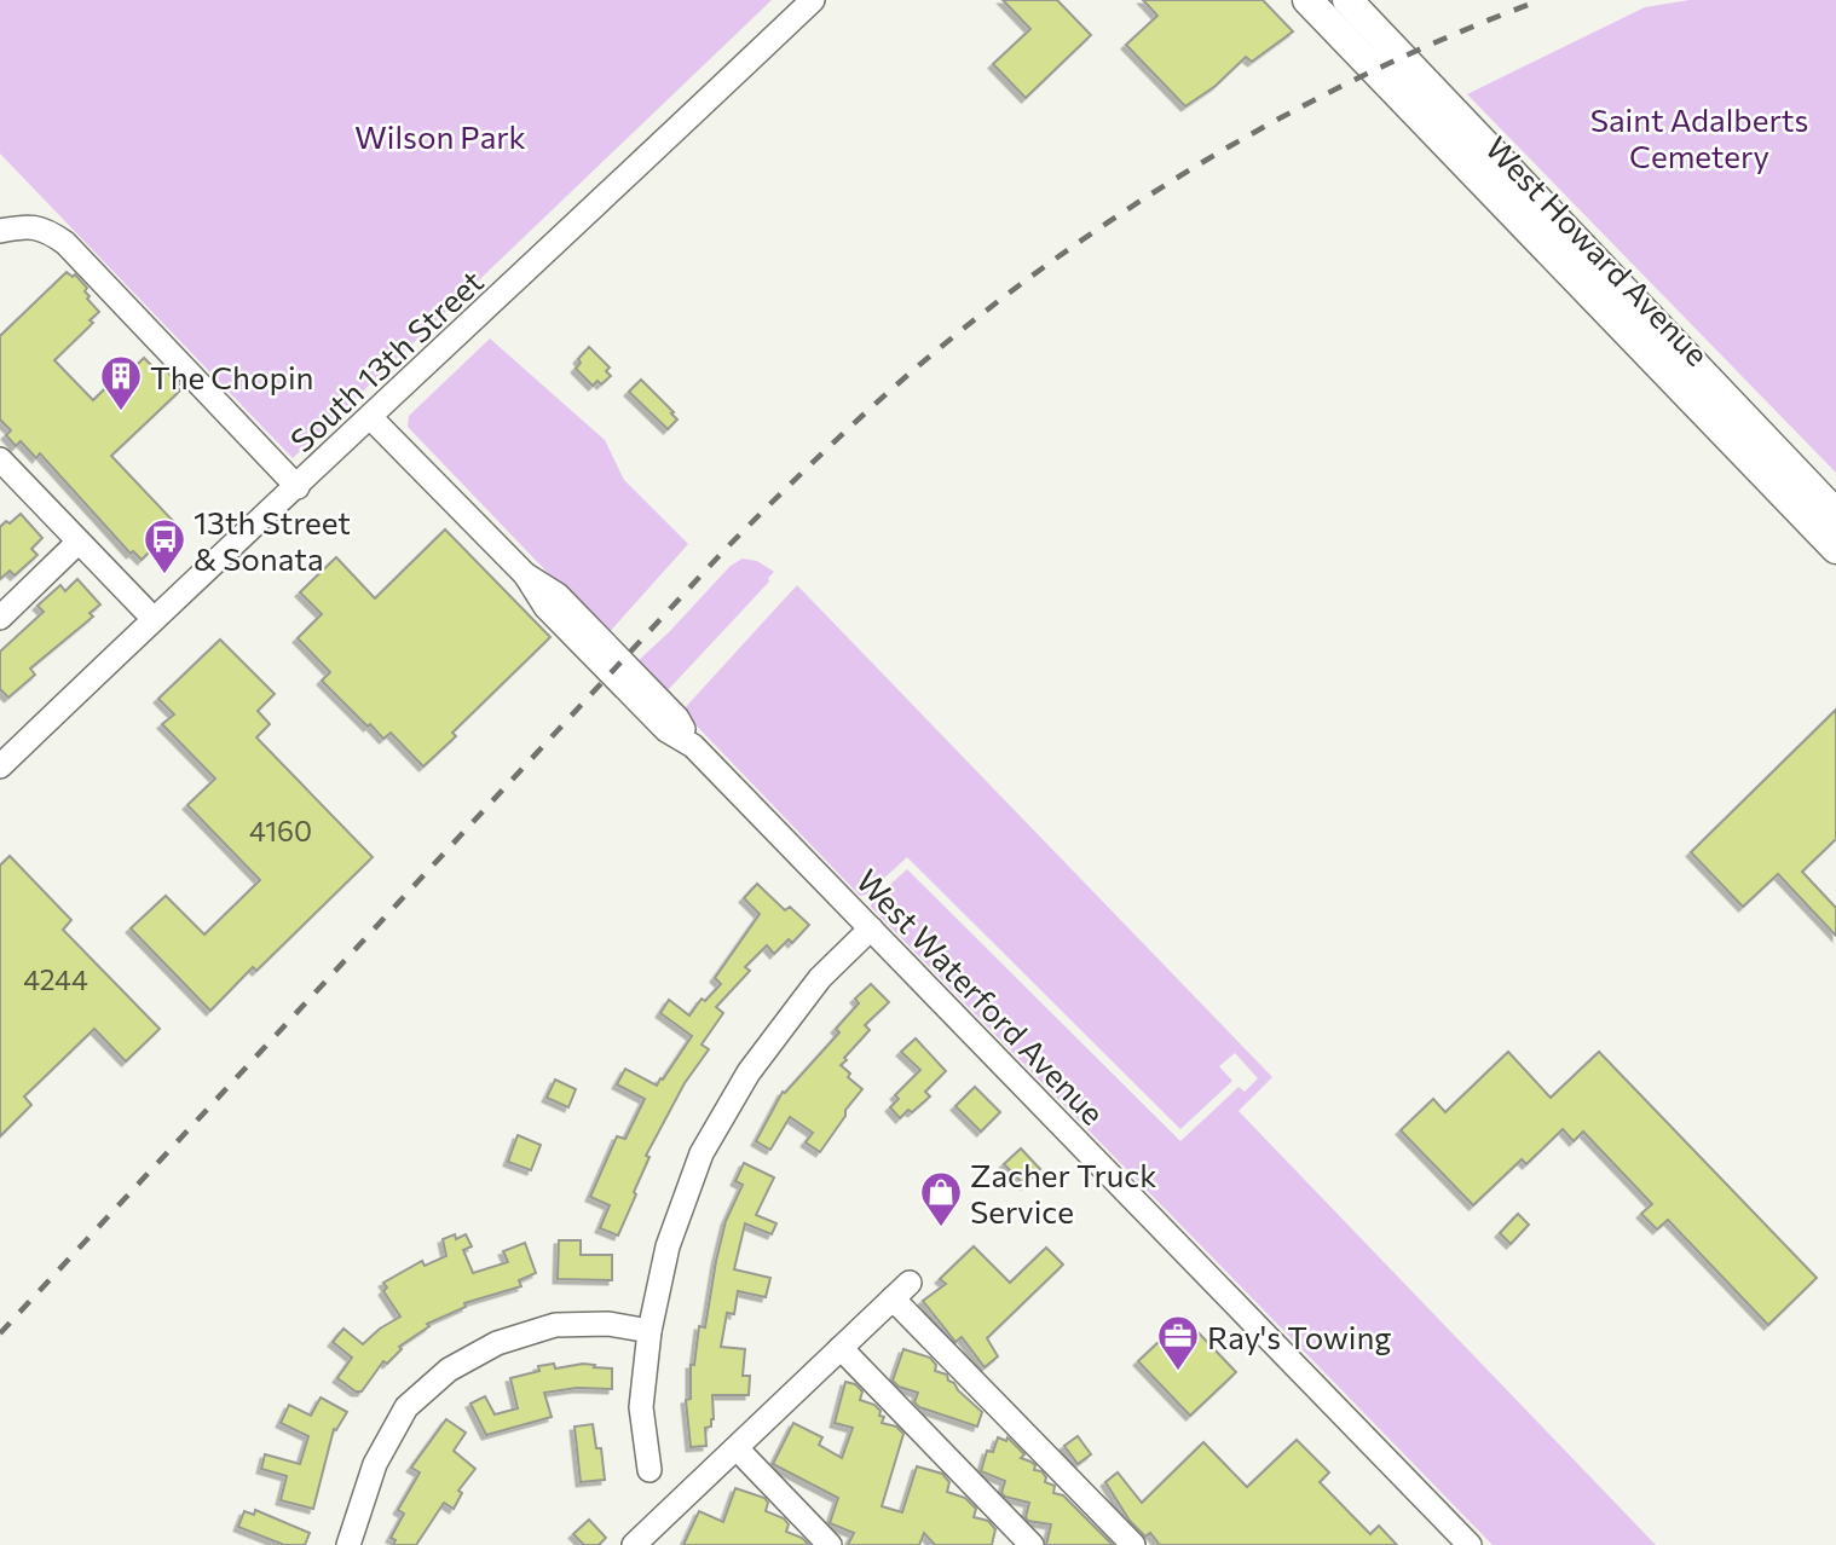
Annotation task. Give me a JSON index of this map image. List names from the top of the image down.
{
  "streets": {
    "main road": ["West Howard Avenue"],
    "street": ["South 13th Street", "West Waterford Avenue"]
  },
  "crossings": [
    ["South 13th Street", "West Waterford Avenue"]
  ],
  "parks": ["Saint Adalberts Cemetery", "Wilson Park"],
  "places": {
    "building": ["The Chopin"],
    "bus stop": ["13th Street & Sonata"],
    "shop": ["Zacher Truck Service"],
    "office": ["Ray's Towing"]
  },
  "house_numbers": ["4160", "4244"]
}
